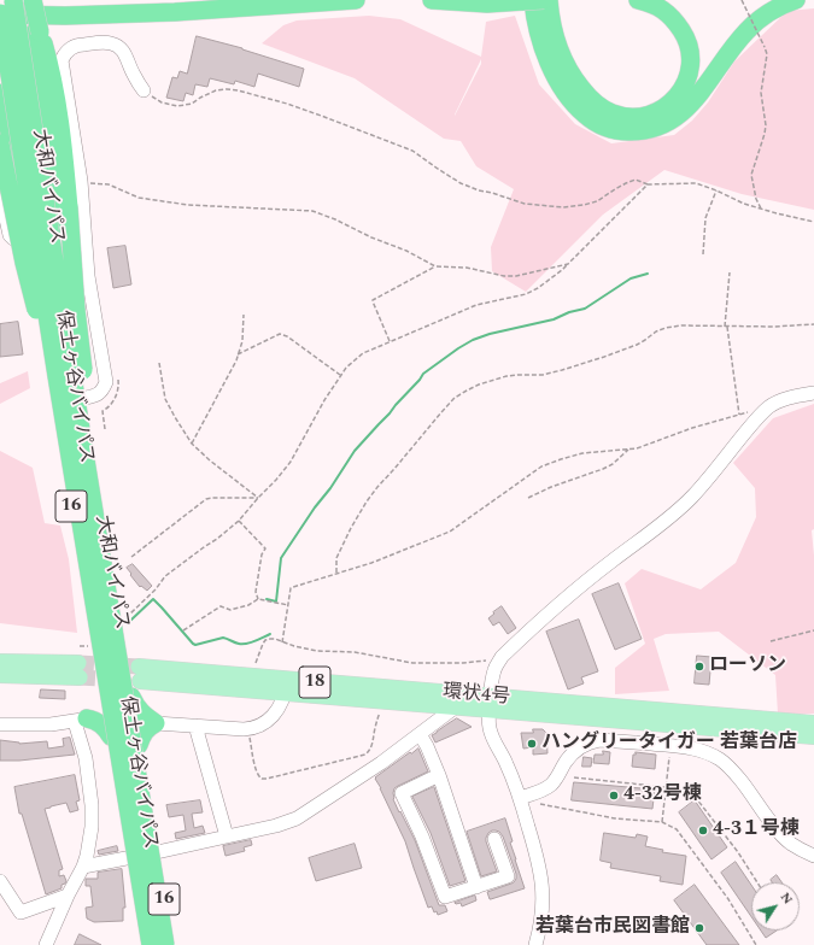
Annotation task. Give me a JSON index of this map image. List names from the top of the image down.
{
  "streets": {
    "highway": ["大和バイパス", "保土ヶ谷バイパス", "16"],
    "main road": ["18", "環状4号"]
  },
  "crossings": [
    ["大和バイパス", "保土ヶ谷バイパス"]
  ],
  "places": [
    "ローソン",
    "ハングリータイガー 若葉台店",
    "4-32号棟",
    "4-3１号棟",
    "若葉台市民図書館"
  ],
  "north": "top right"
}
